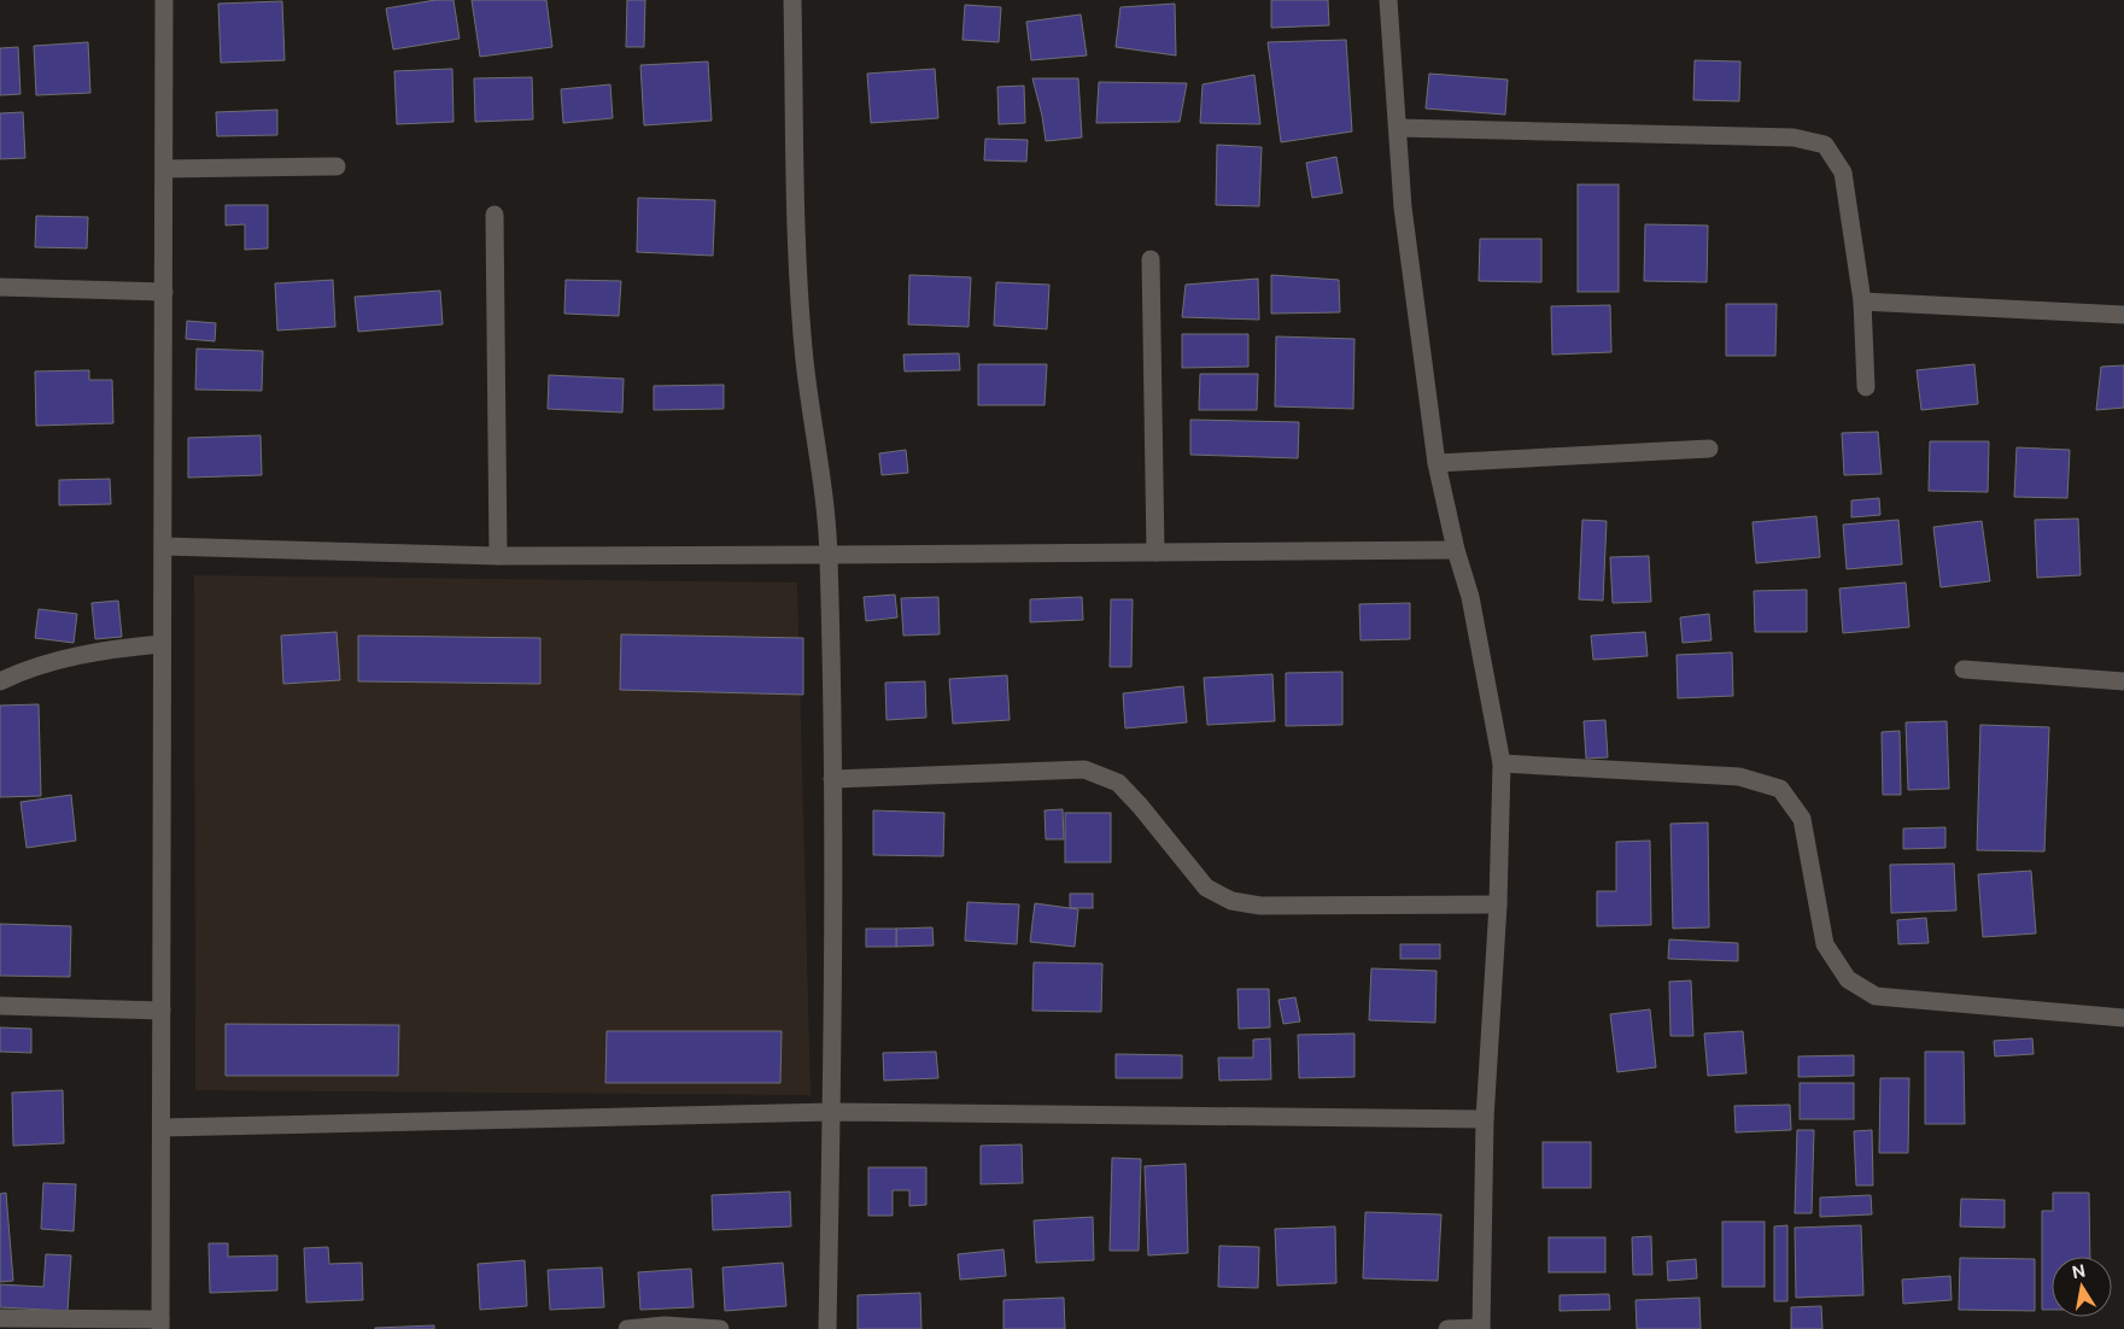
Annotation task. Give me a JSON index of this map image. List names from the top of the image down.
{
  "north": "top"
}
